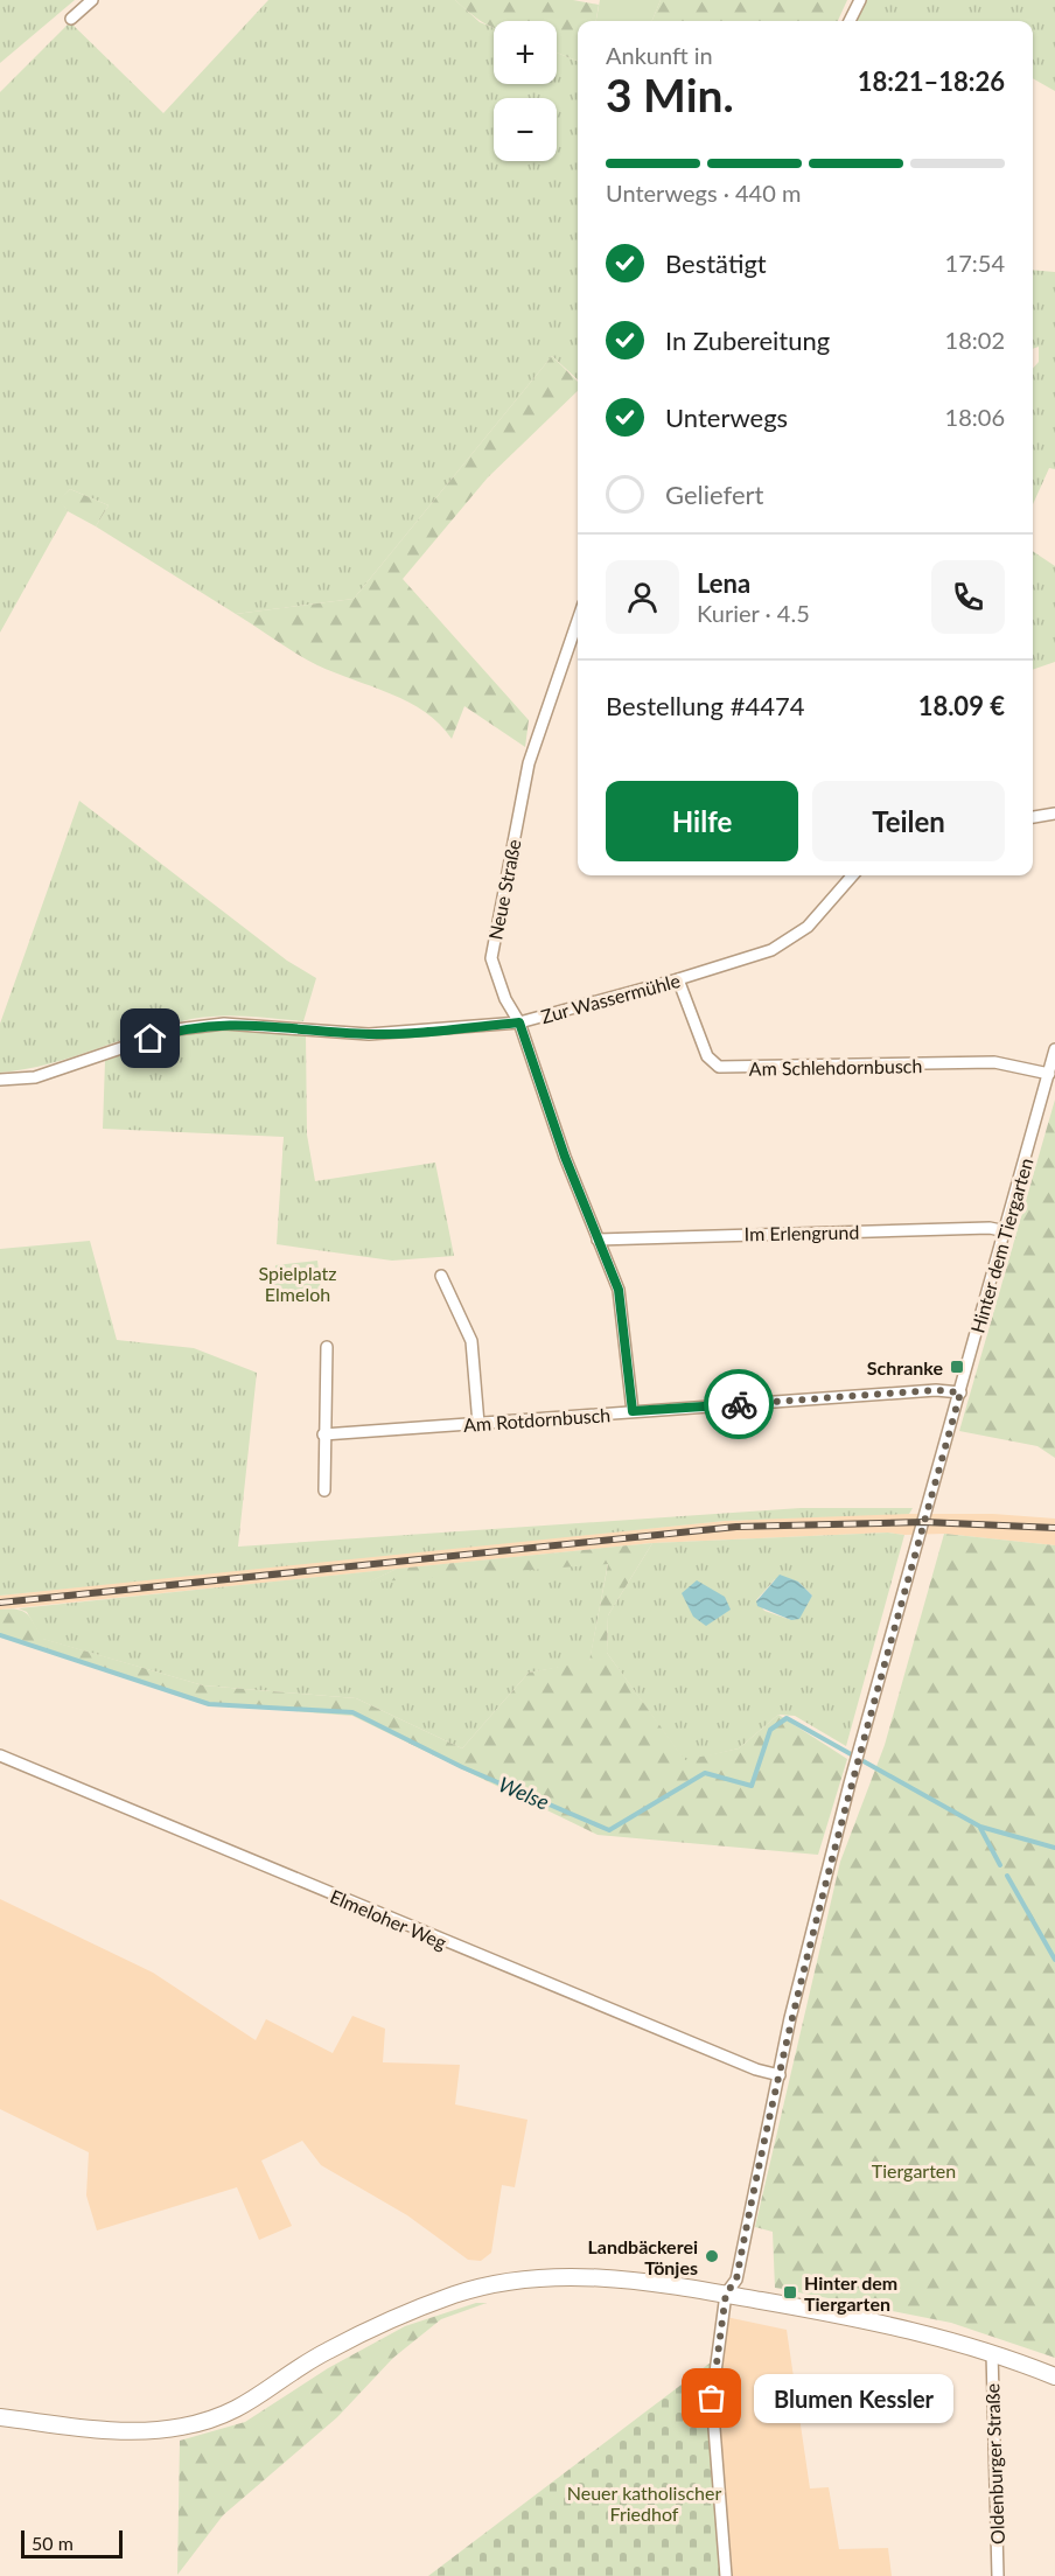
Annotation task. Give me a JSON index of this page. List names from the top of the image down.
{
  "streets": {
    "street": [
      "Neue Straße",
      "Zur Wassermühle",
      "Am Schlehdornbusch",
      "Im Erlengrund",
      "Hinter dem Tiergarten",
      "Am Rotdornbusch",
      "Elmeloher Weg",
      "Oldenburger Straße"
    ]
  },
  "crossings": [
    ["Neue Straße", "Zur Wassermühle"],
    ["Neue Straße", "Im Erlengrund"],
    ["Neue Straße", "Am Rotdornbusch"],
    ["Zur Wassermühle", "Am Schlehdornbusch"],
    ["Am Schlehdornbusch", "Hinter dem Tiergarten"],
    ["Im Erlengrund", "Hinter dem Tiergarten"],
    ["Hinter dem Tiergarten", "Am Rotdornbusch"],
    ["Hinter dem Tiergarten", "Elmeloher Weg"]
  ],
  "water": ["Welse"],
  "parks": ["Spielplatz Elmeloh", "Tiergarten", "Neuer katholischer Friedhof"],
  "places": {
    "transit": ["Schranke", "Hinter dem Tiergarten"],
    "other": ["Landbäckerei Tönjes", "Blumen Kessler"]
  },
  "scale_bar": "50 m",
  "page": {
    "map_buttons": ["+", "−"],
    "heading": ["3 Min.", "Ankunft in", "18:21–18:26"],
    "panel": [
      "Lena",
      "Kurier · 4.5",
      "Bestellung #4474",
      "18.09 €"
    ],
    "bar": "Unterwegs · 440 m",
    "list": [
      ["Bestätigt", "17:54"],
      ["In Zubereitung", "18:02"],
      ["Unterwegs", "18:06"],
      "Geliefert"
    ],
    "buttons": ["Hilfe", "Teilen"],
    "bubble": "Blumen Kessler",
    "scale": "50 m"
  }
}
